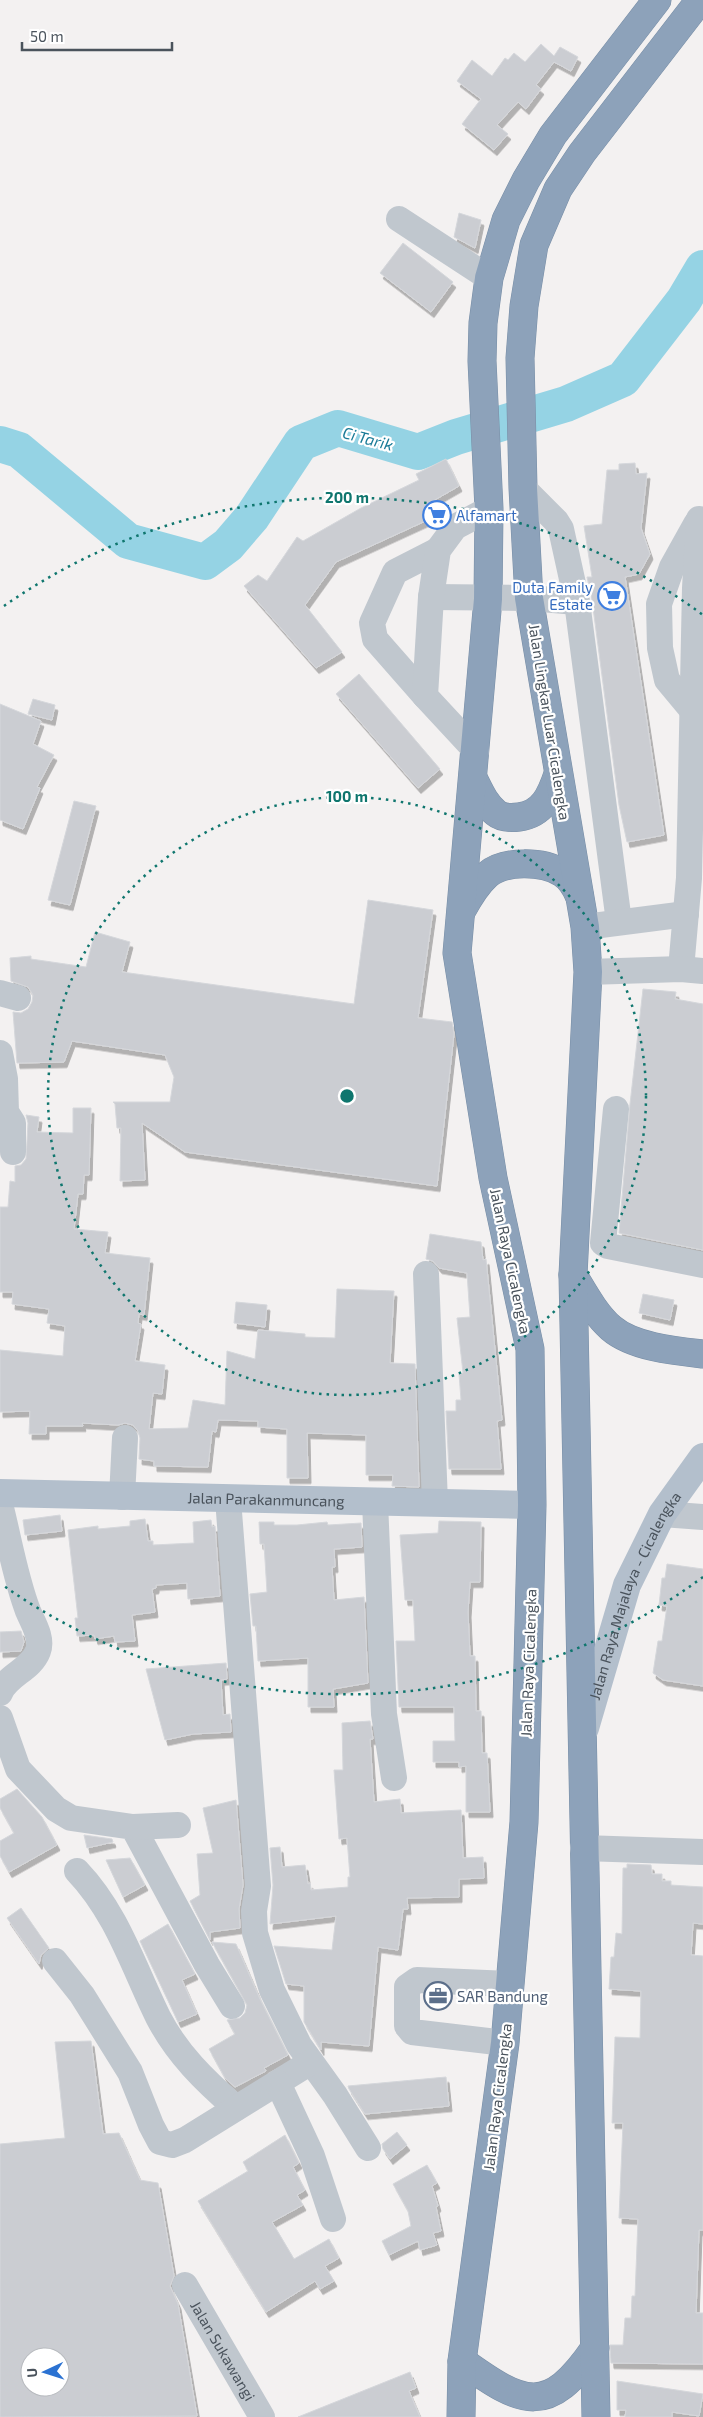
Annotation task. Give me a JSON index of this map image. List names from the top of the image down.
{
  "streets": {
    "highway": ["Jalan Lingkar Luar Cicalengka", "Jalan Raya Cicalengka"],
    "main road": ["Jalan Parakanmuncang", "Jalan Raya Majalaya - Cicalengka"],
    "street": ["Jalan Sukawangi"]
  },
  "crossings": [
    ["Jalan Raya Cicalengka", "Jalan Parakanmuncang"]
  ],
  "water": ["Ci Tarik"],
  "places": {
    "supermarket": ["Alfamart", "Duta Family Estate"],
    "office": ["SAR Bandung"]
  },
  "scale_bar": "50 m",
  "north": "left",
  "rings": ["200 m", "100 m"]
}
